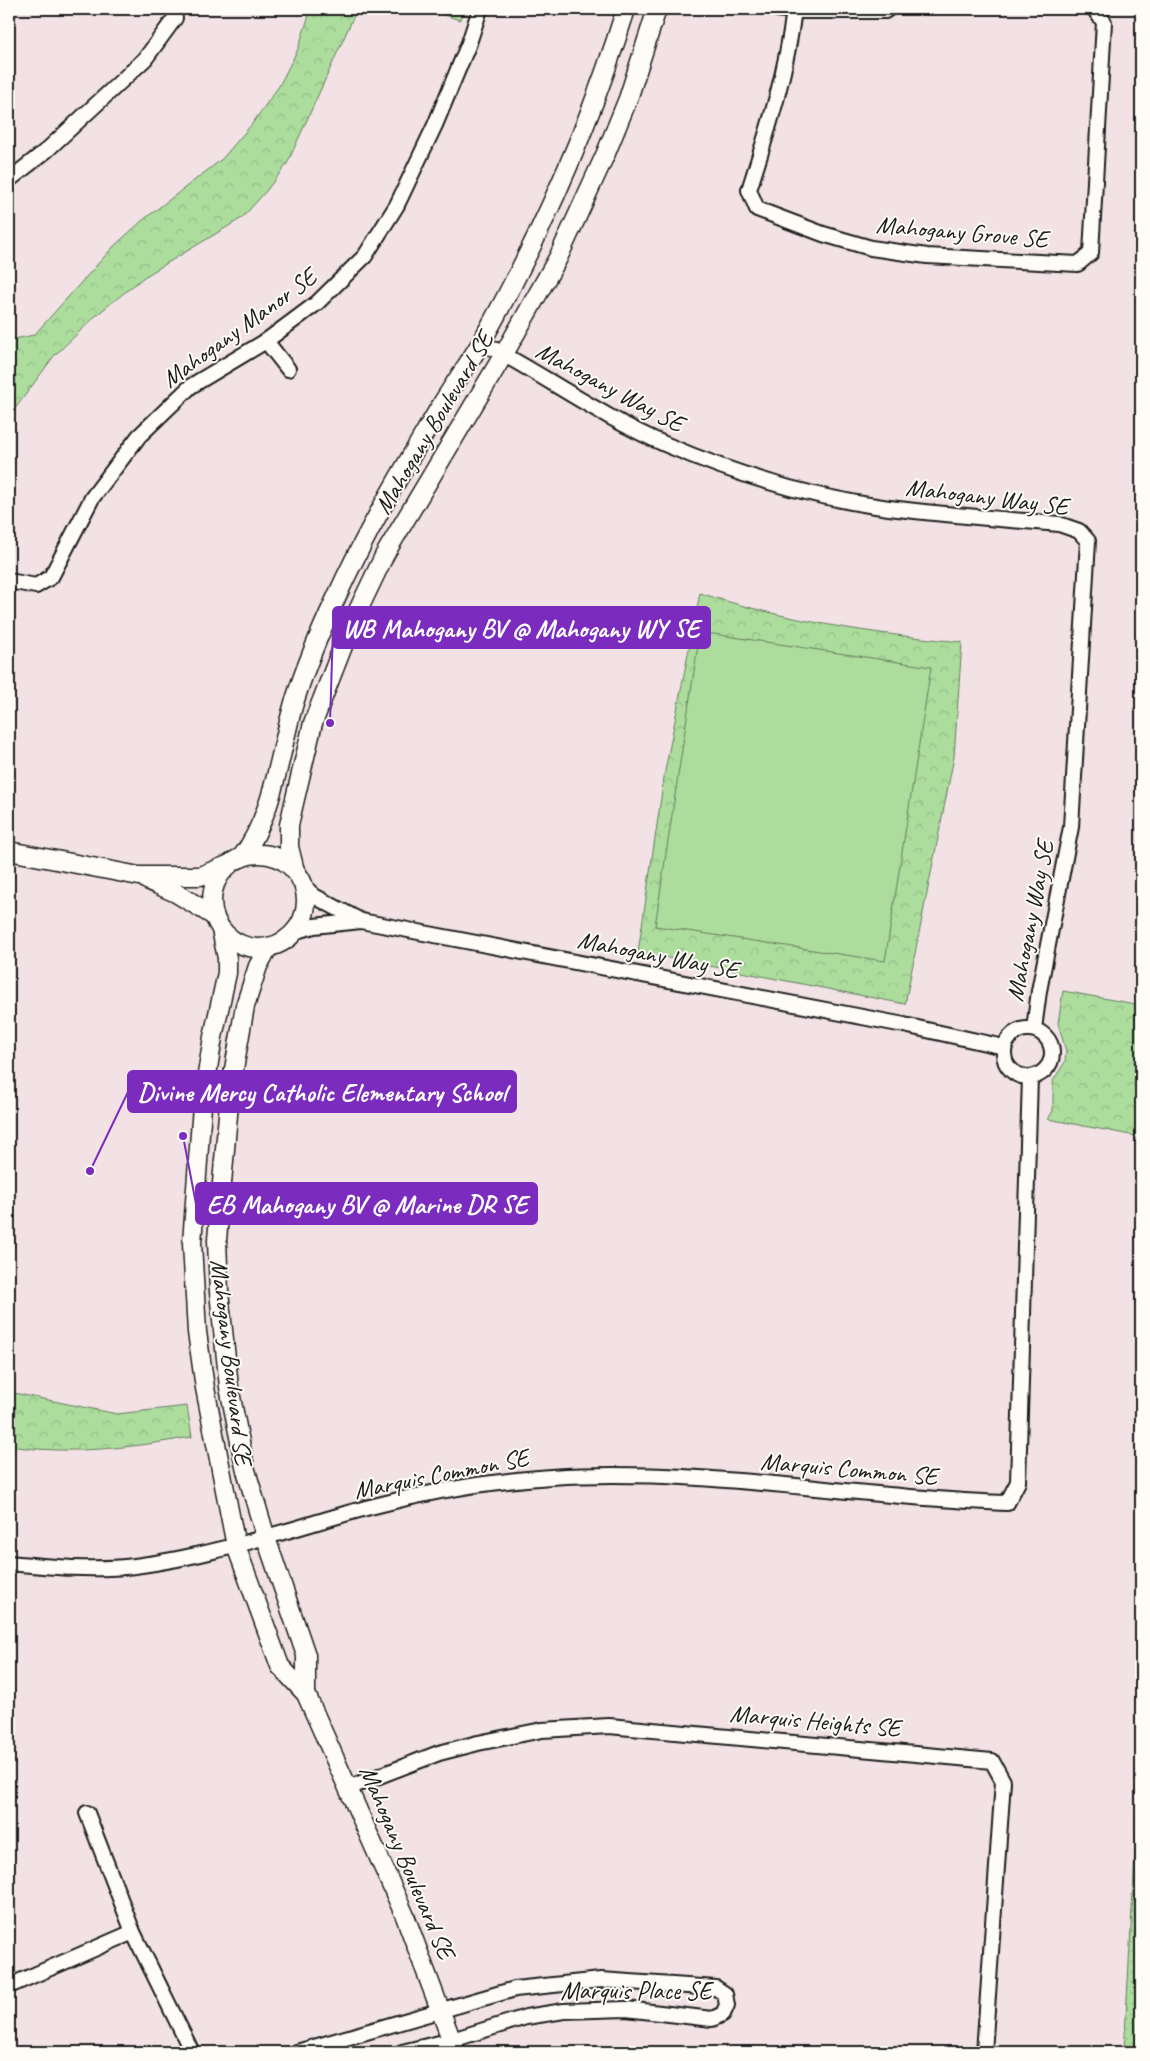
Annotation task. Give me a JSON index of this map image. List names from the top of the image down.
{
  "streets": {
    "street": [
      "Mahogany Grove SE",
      "Mahogany Manor SE",
      "Mahogany Way SE",
      "Mahogany Boulevard SE",
      "Marquis Common SE",
      "Marquis Heights SE",
      "Marquis Place SE"
    ]
  },
  "crossings": [
    ["Mahogany Way SE", "Mahogany Boulevard SE"],
    ["Mahogany Way SE", "Marquis Common SE"],
    ["Mahogany Boulevard SE", "Marquis Common SE"],
    ["Mahogany Boulevard SE", "Marquis Heights SE"],
    ["Mahogany Boulevard SE", "Marquis Place SE"]
  ],
  "places": ["WB Mahogany BV @ Mahogany WY SE", "EB Mahogany BV @ Marine DR SE", "Divine Mercy Catholic Elementary School"]
}
